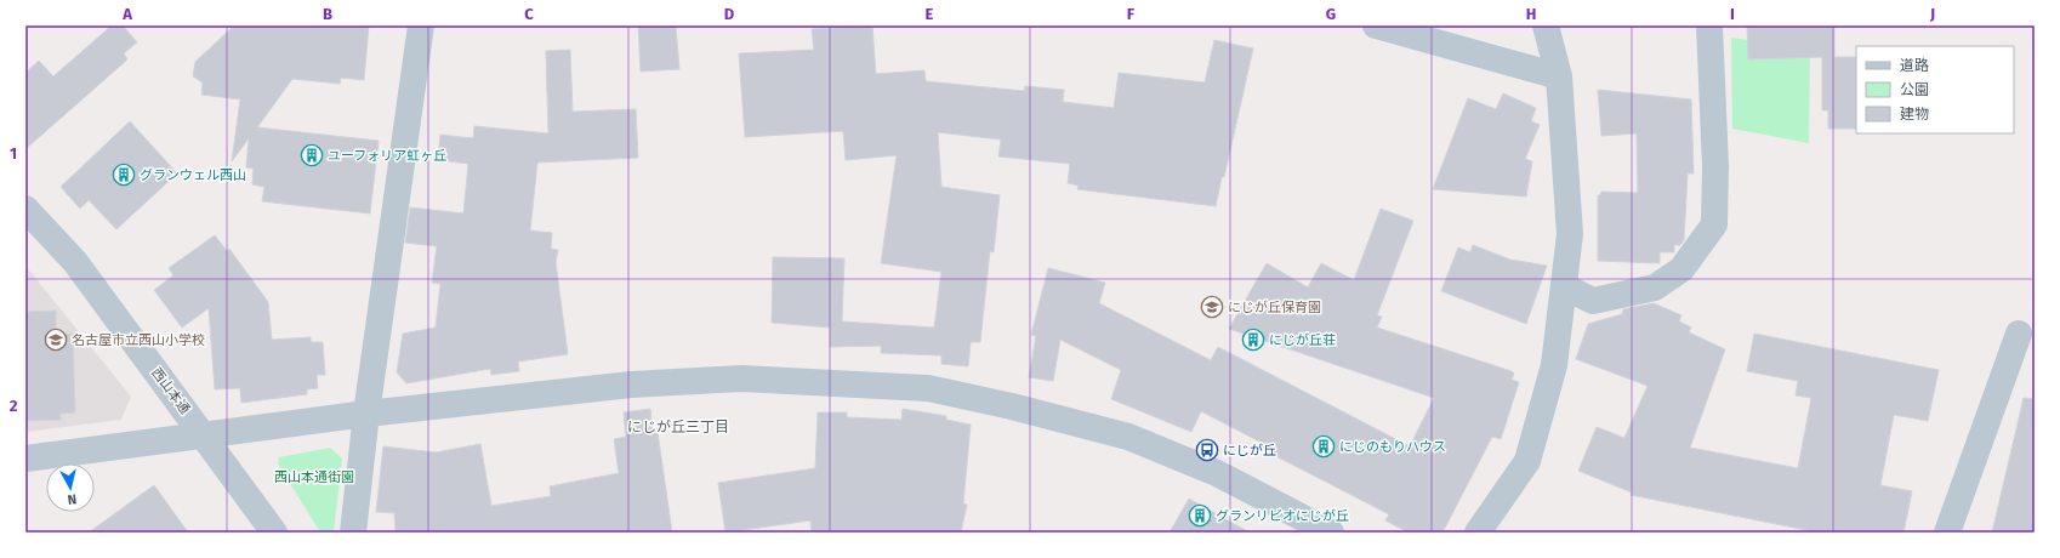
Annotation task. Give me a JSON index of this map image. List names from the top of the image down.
{
  "streets": {
    "street": ["西山本通"]
  },
  "districts": ["にじが丘三丁目"],
  "parks": ["西山本通街園"],
  "places": {
    "building": [
      "ユーフォリア虹ヶ丘",
      "グランウェル西山",
      "にじが丘荘",
      "にじのもりハウス",
      "グランリビオにじが丘"
    ],
    "school or university": ["にじが丘保育園", "名古屋市立西山小学校"],
    "bus stop": ["にじが丘"]
  },
  "legend": ["道路", "公園", "建物"],
  "north": "bottom",
  "grid": {
    "columns": [
      "A",
      "B",
      "C",
      "D",
      "E",
      "F",
      "G",
      "H",
      "I",
      "J"
    ],
    "rows": ["1", "2"]
  }
}
